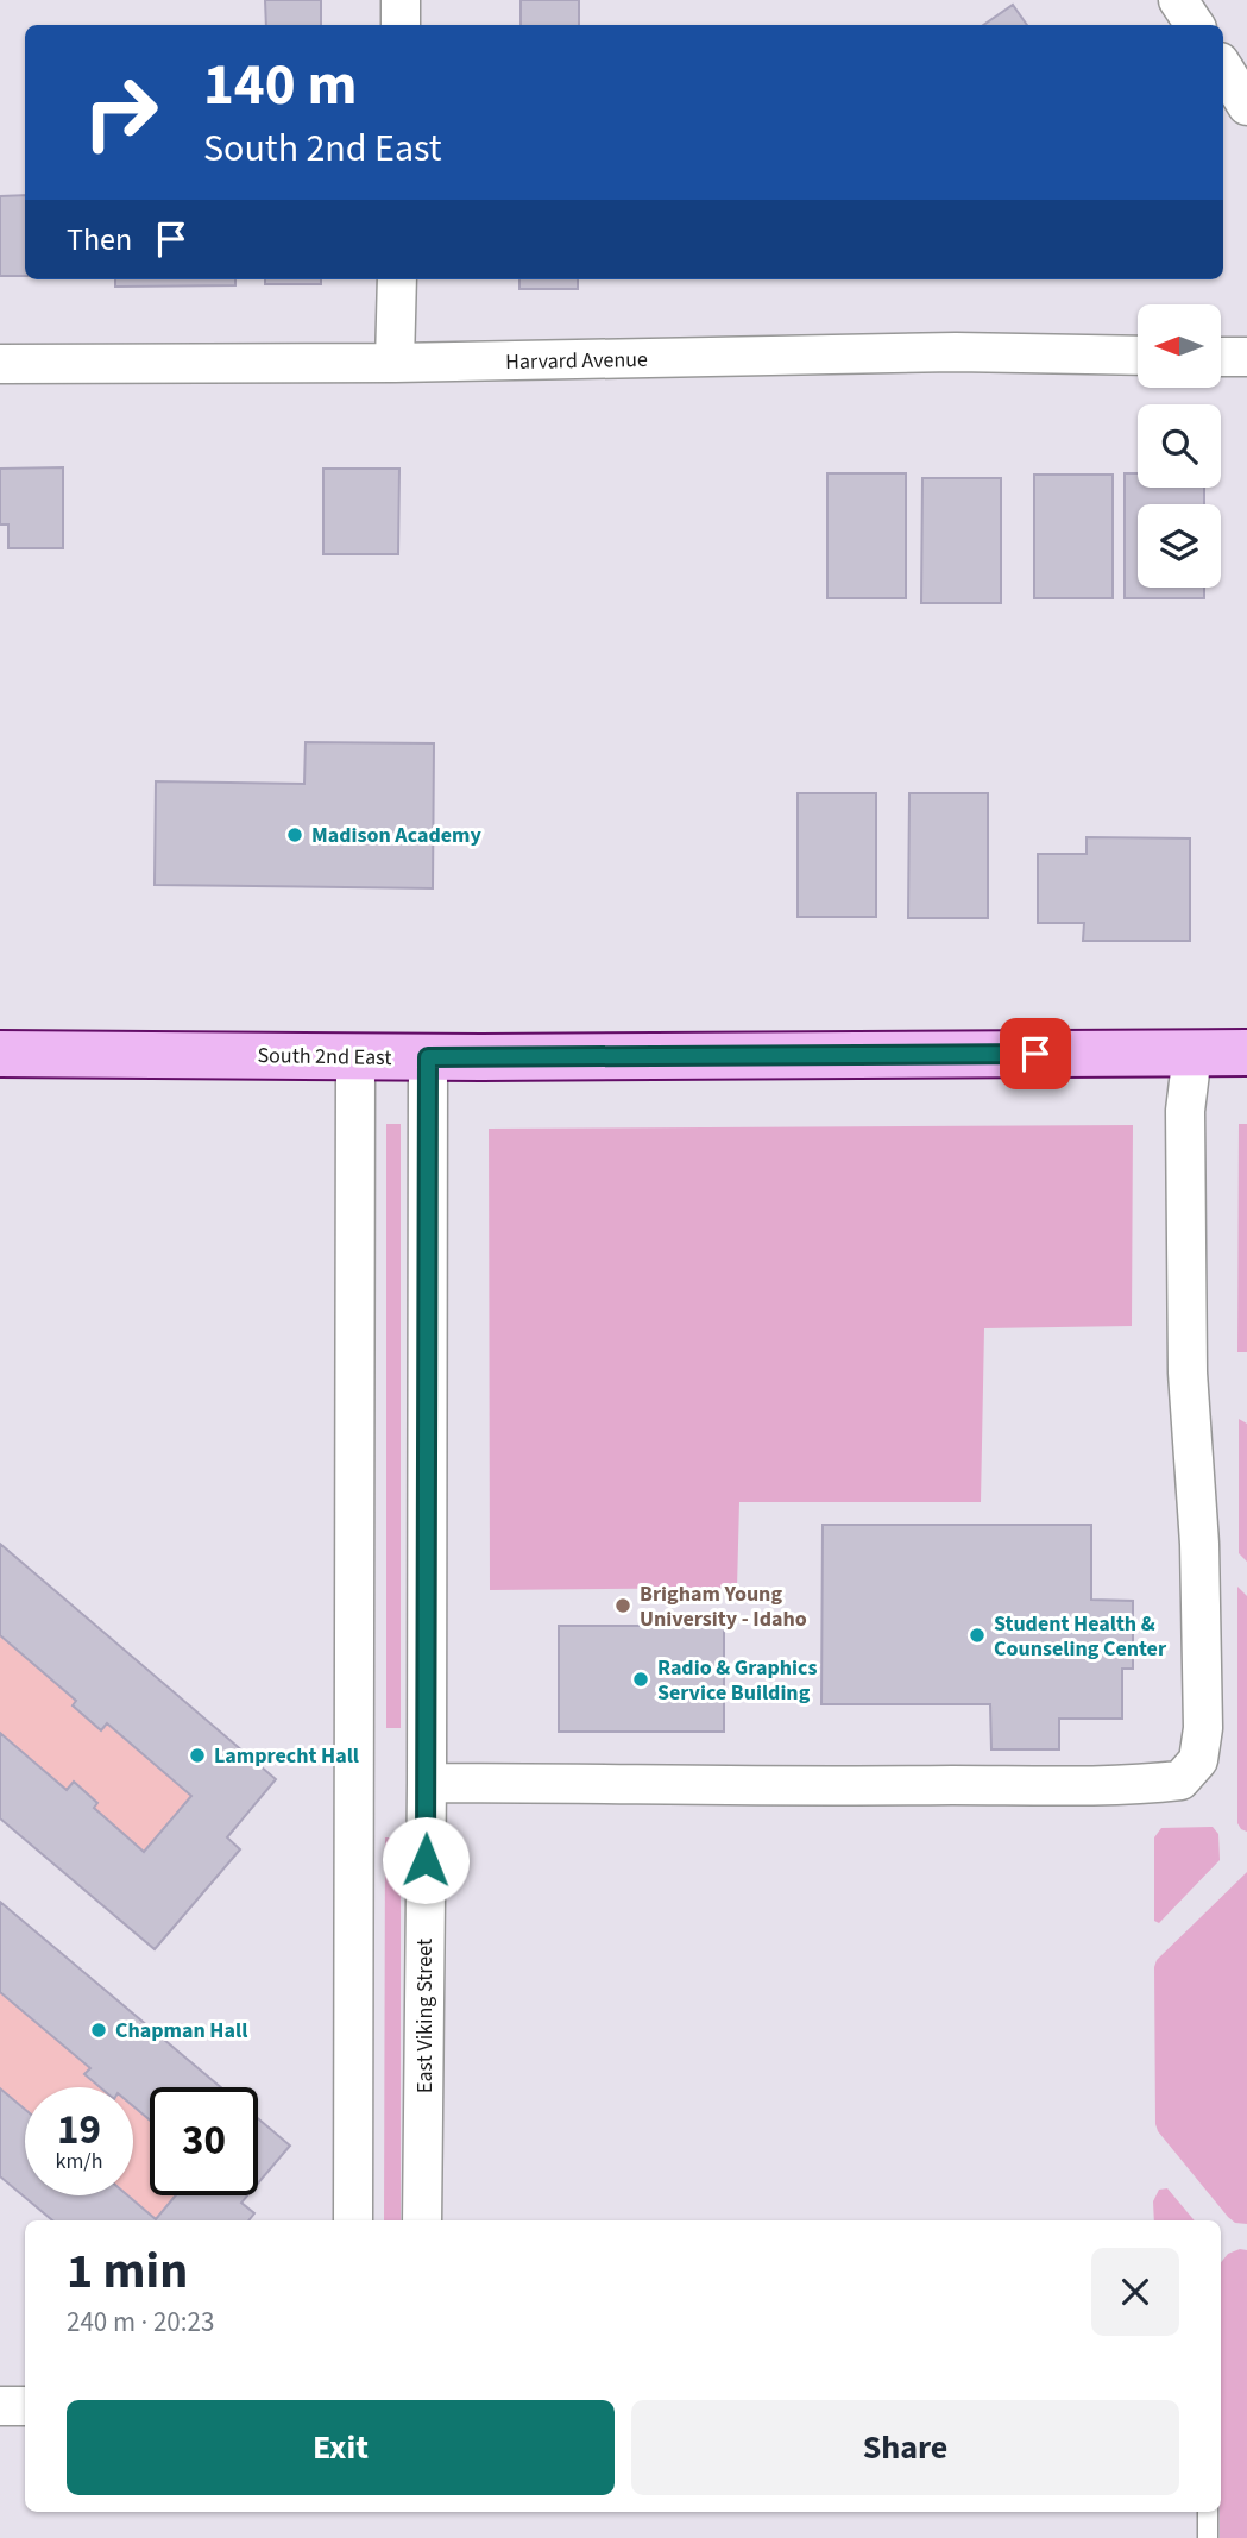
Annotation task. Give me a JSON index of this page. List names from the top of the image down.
{
  "streets": {
    "main road": ["South 2nd East"],
    "street": ["Harvard Avenue", "East Viking Street"]
  },
  "crossings": [
    ["South 2nd East", "East Viking Street"]
  ],
  "places": [
    "Madison Academy",
    "Brigham Young University - Idaho",
    "Student Health & Counseling Center",
    "Radio & Graphics Service Building",
    "Lamprecht Hall",
    "Chapman Hall"
  ],
  "north": "left",
  "page": {
    "turn": ["140 m", "South 2nd East"],
    "then": "Then",
    "speed": "19 km/h",
    "limit": "30",
    "heading": ["1 min", "240 m · 20:23"],
    "buttons": ["Exit", "Share"]
  }
}
